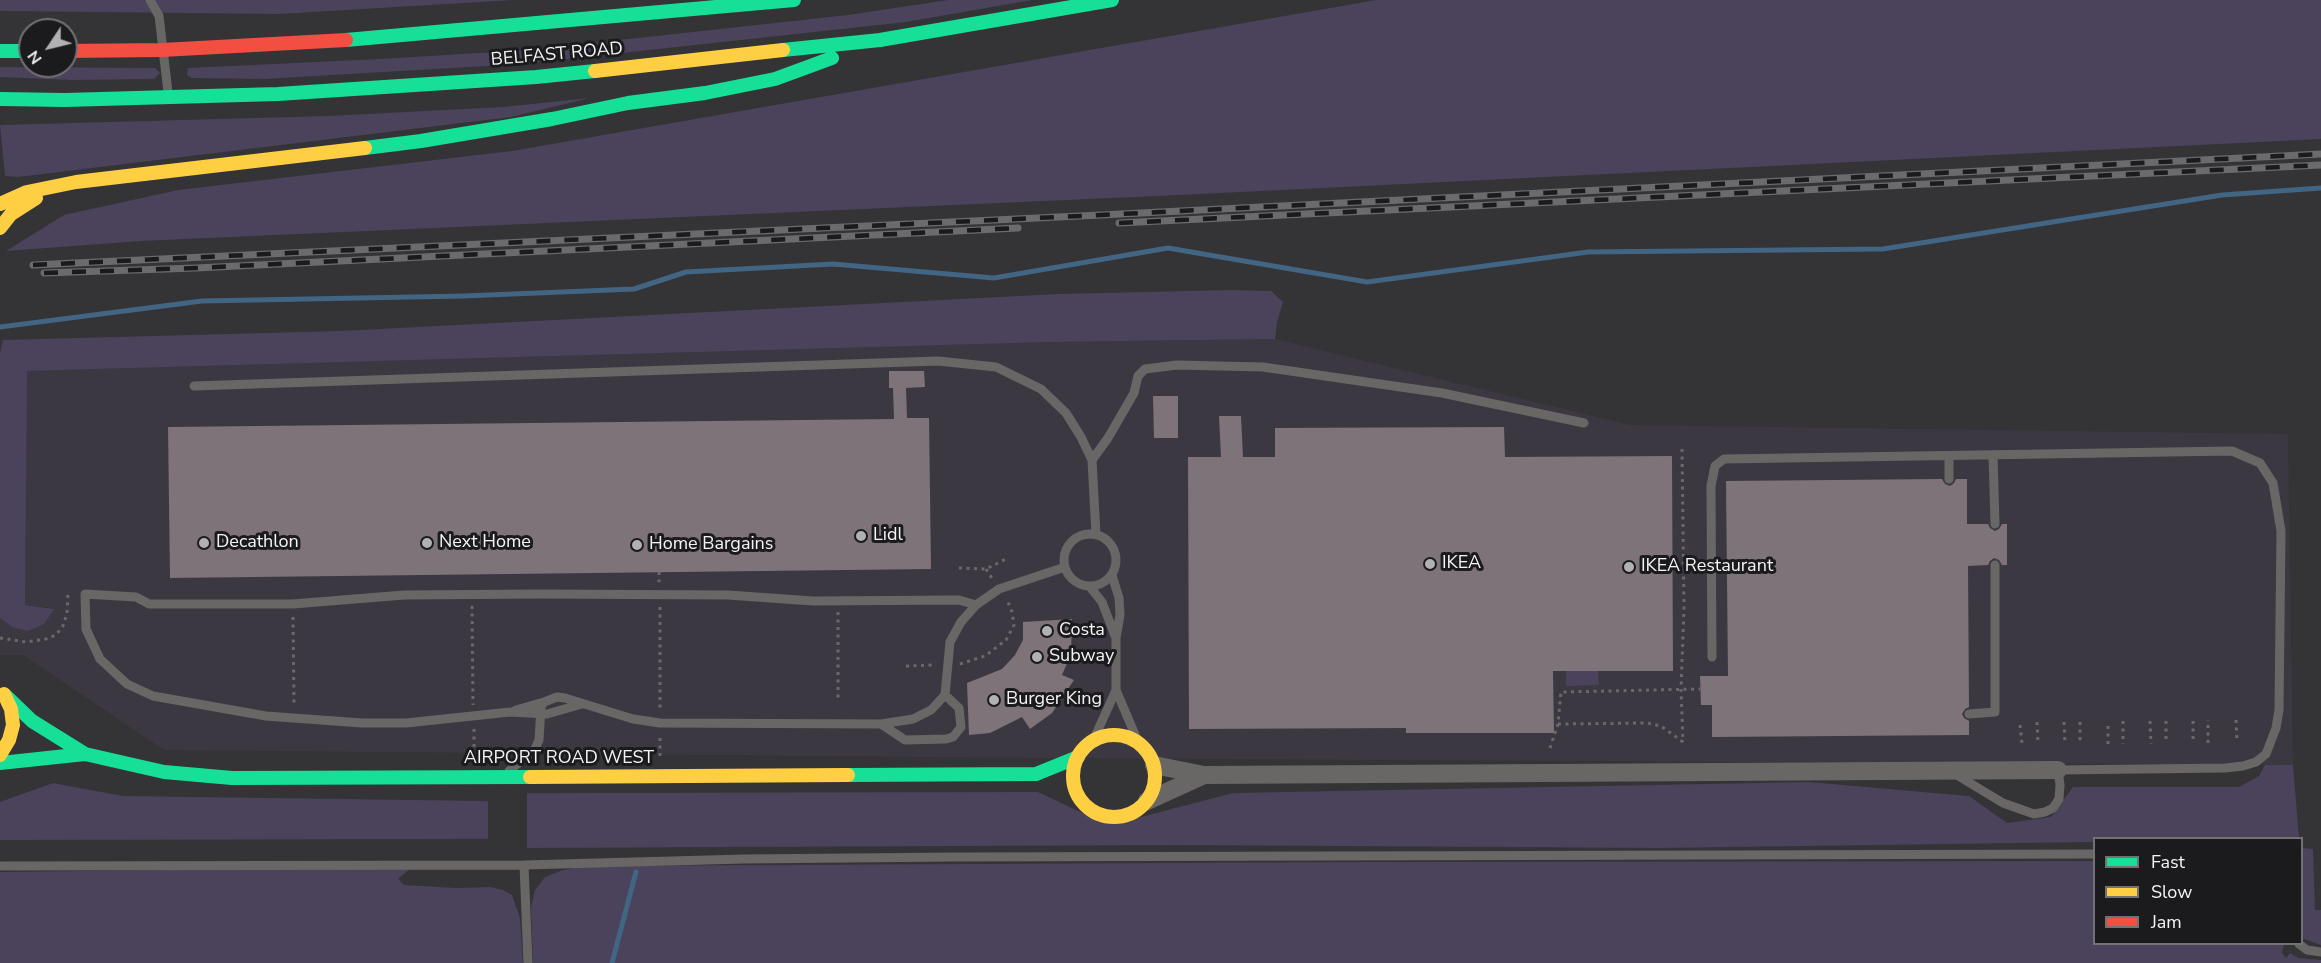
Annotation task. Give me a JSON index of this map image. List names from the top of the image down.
{
  "streets": {
    "main road": ["BELFAST ROAD", "AIRPORT ROAD WEST"]
  },
  "places": [
    "Lidl",
    "Decathlon",
    "Next Home",
    "Home Bargains",
    "IKEA",
    "IKEA Restaurant",
    "Costa",
    "Subway",
    "Burger King"
  ],
  "legend": ["Fast", "Slow", "Jam"],
  "north": "bottom left"
}
